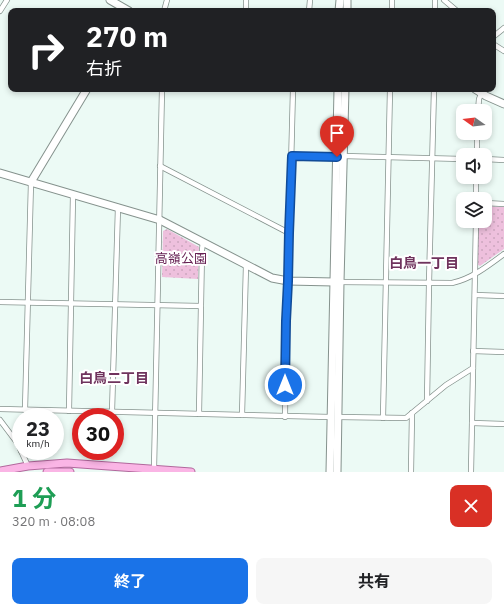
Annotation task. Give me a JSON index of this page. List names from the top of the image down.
{
  "districts": ["白鳥一丁目", "白鳥二丁目"],
  "parks": ["高嶺公園"],
  "north": "left",
  "page": {
    "turn": ["270 m", "右折"],
    "speed": "23 km/h",
    "limit": "30",
    "heading": ["1 分", "320 m · 08:08"],
    "buttons": ["終了", "共有"]
  }
}
